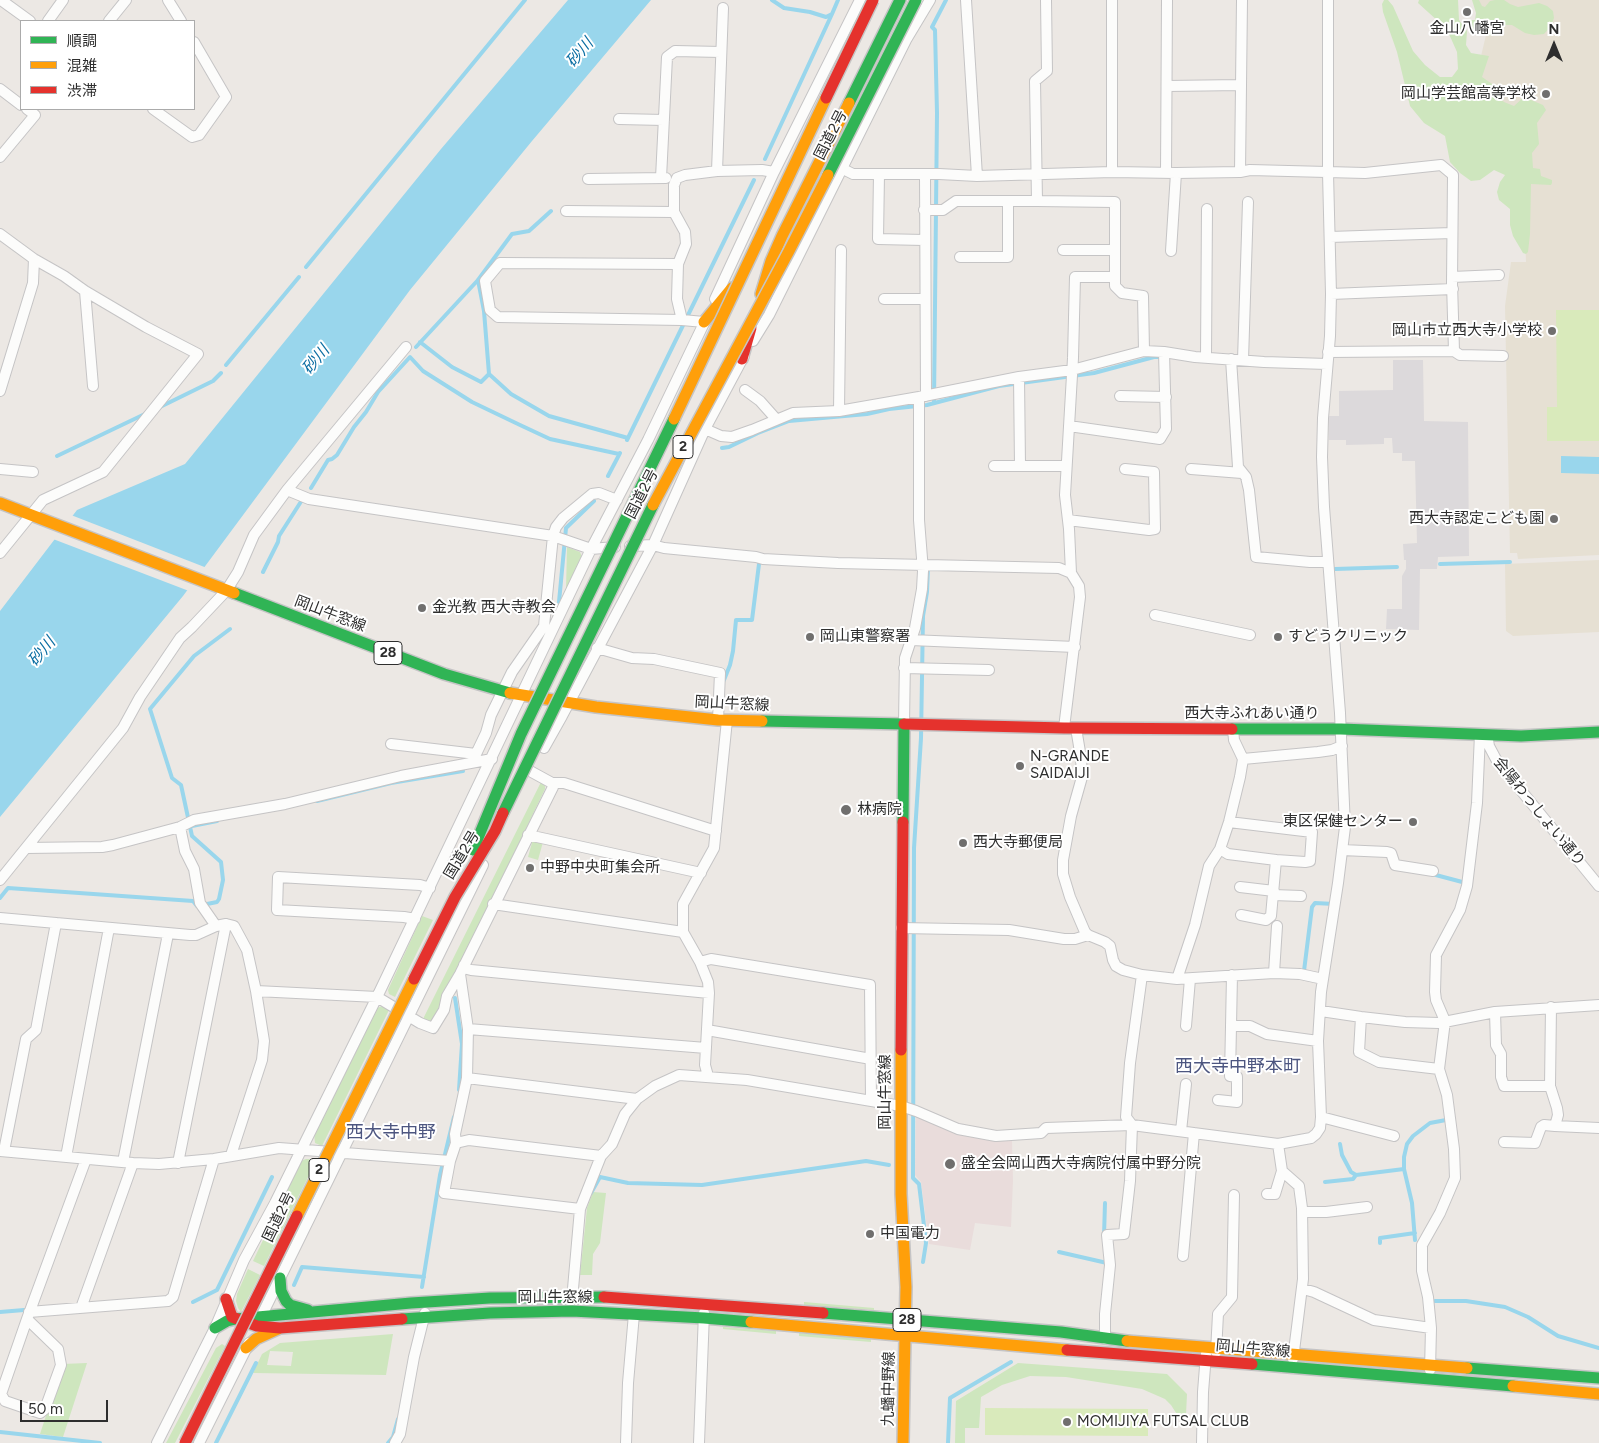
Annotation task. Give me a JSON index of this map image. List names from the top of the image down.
{
  "streets": {
    "main road": [
      "国道2号",
      "2",
      "岡山牛窓線",
      "28",
      "西大寺ふれあい通り",
      "九蟠中野線"
    ],
    "street": ["会陽わっしょい通り"]
  },
  "crossings": [
    ["岡山牛窓線", "西大寺ふれあい通り"],
    ["岡山牛窓線", "九蟠中野線"],
    ["西大寺ふれあい通り", "会陽わっしょい通り"]
  ],
  "districts": ["西大寺中野本町", "西大寺中野"],
  "water": ["砂川"],
  "places": [
    "金山八幡宮",
    "岡山学芸館高等学校",
    "岡山市立西大寺小学校",
    "西大寺認定こども園",
    "金光教 西大寺教会",
    "岡山東警察署",
    "すどうクリニック",
    "N-GRANDE SAIDAIJI",
    "林病院",
    "東区保健センター",
    "西大寺郵便局",
    "中野中央町集会所",
    "盛全会岡山西大寺病院付属中野分院",
    "中国電力",
    "MOMIJIYA FUTSAL CLUB"
  ],
  "legend": ["順調", "混雑", "渋滞"],
  "scale_bar": "50 m",
  "north": "top"
}
